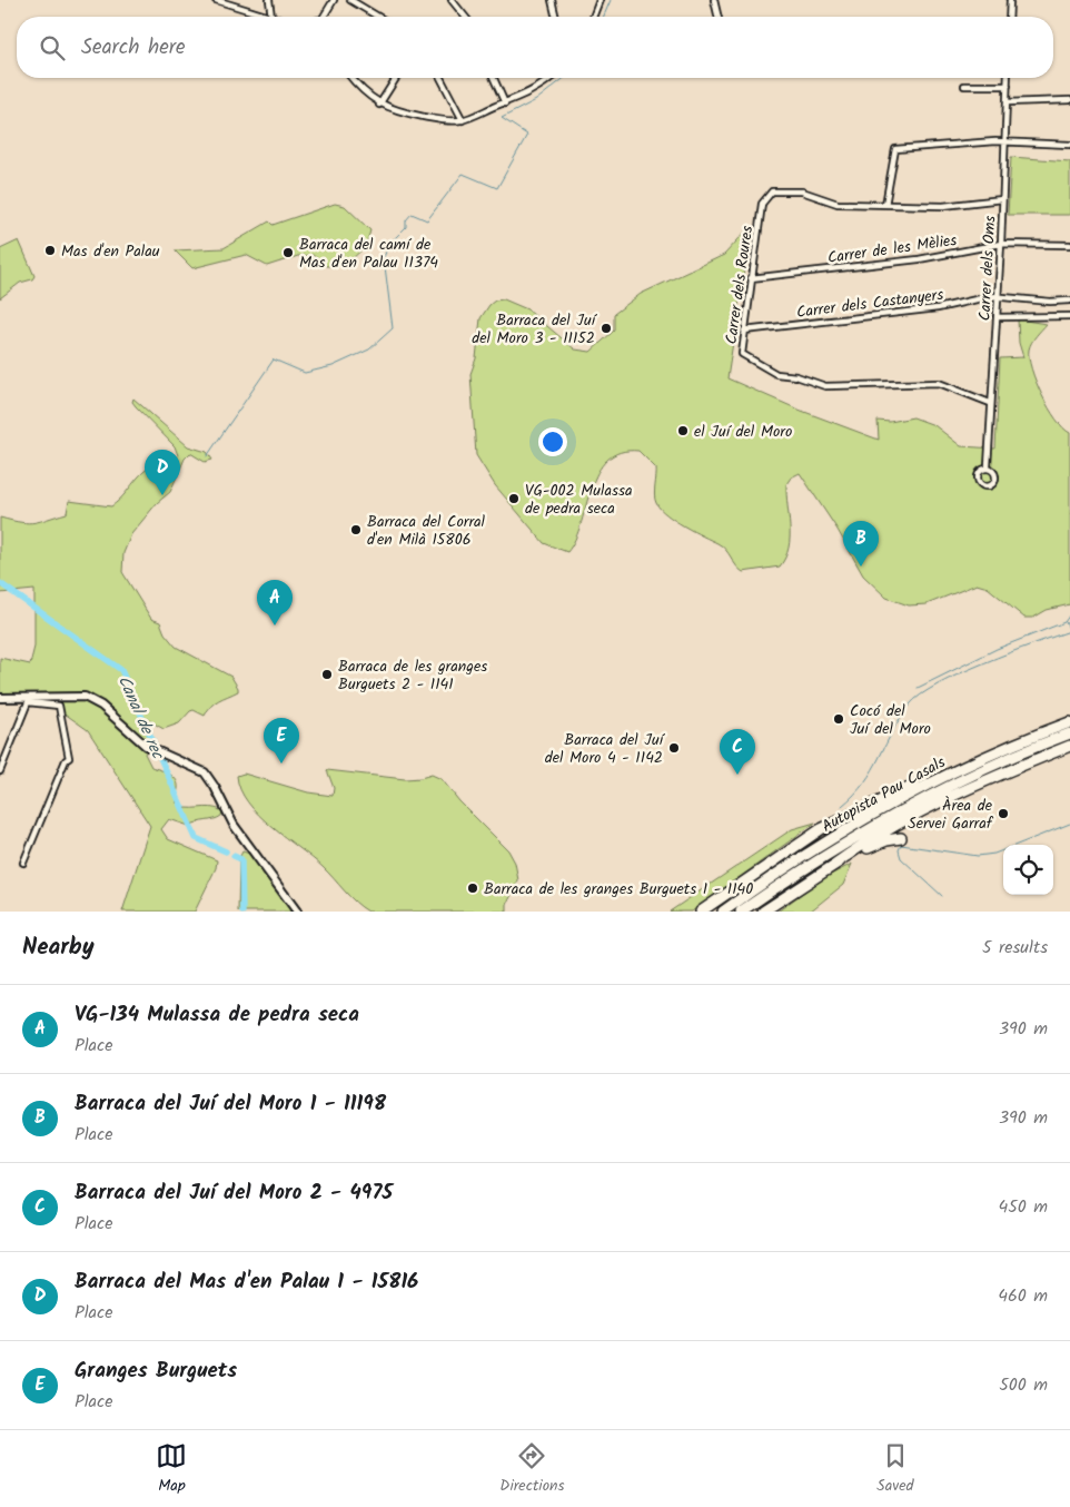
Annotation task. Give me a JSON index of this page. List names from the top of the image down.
{
  "streets": {
    "highway": ["Autopista Pau Casals"],
    "street": [
      "Carrer de les Mèlies",
      "Carrer dels Oms",
      "Carrer dels Roures",
      "Carrer dels Castanyers"
    ]
  },
  "crossings": [
    ["Carrer de les Mèlies", "Carrer dels Oms"],
    ["Carrer de les Mèlies", "Carrer dels Roures"],
    ["Carrer dels Oms", "Carrer dels Roures"],
    ["Carrer dels Oms", "Carrer dels Castanyers"],
    ["Carrer dels Roures", "Carrer dels Castanyers"]
  ],
  "water": ["Canal de rec"],
  "places": [
    "Mas d'en Palau",
    "Barraca del camí de Mas d'en Palau 11374",
    "Barraca del Juí del Moro 3 - 11152",
    "el Juí del Moro",
    "VG-002 Mulassa de pedra seca",
    "Barraca del Corral d'en Milà 15806",
    "Barraca de les granges Burguets 2 - 1141",
    "Cocó del Juí del Moro",
    "Barraca del Juí del Moro 4 - 1142",
    "Àrea de Servei Garraf",
    "Barraca de les granges Burguets 1 - 1140"
  ],
  "page": {
    "search": "Search here",
    "pins": [
      "D",
      "B",
      "A",
      "E",
      "C"
    ],
    "heading": ["Nearby", "5 results"],
    "list": [
      {
        "mark": "A",
        "name": "VG-134 Mulassa de pedra seca",
        "note": "Place",
        "value": "390 m"
      },
      {
        "mark": "B",
        "name": "Barraca del Juí del Moro 1 - 11198",
        "note": "Place",
        "value": "390 m"
      },
      {
        "mark": "C",
        "name": "Barraca del Juí del Moro 2 - 4975",
        "note": "Place",
        "value": "450 m"
      },
      {
        "mark": "D",
        "name": "Barraca del Mas d'en Palau 1 - 15816",
        "note": "Place",
        "value": "460 m"
      },
      {
        "mark": "E",
        "name": "Granges Burguets",
        "note": "Place",
        "value": "500 m"
      }
    ],
    "nav": ["Map", "Directions", "Saved"]
  }
}
